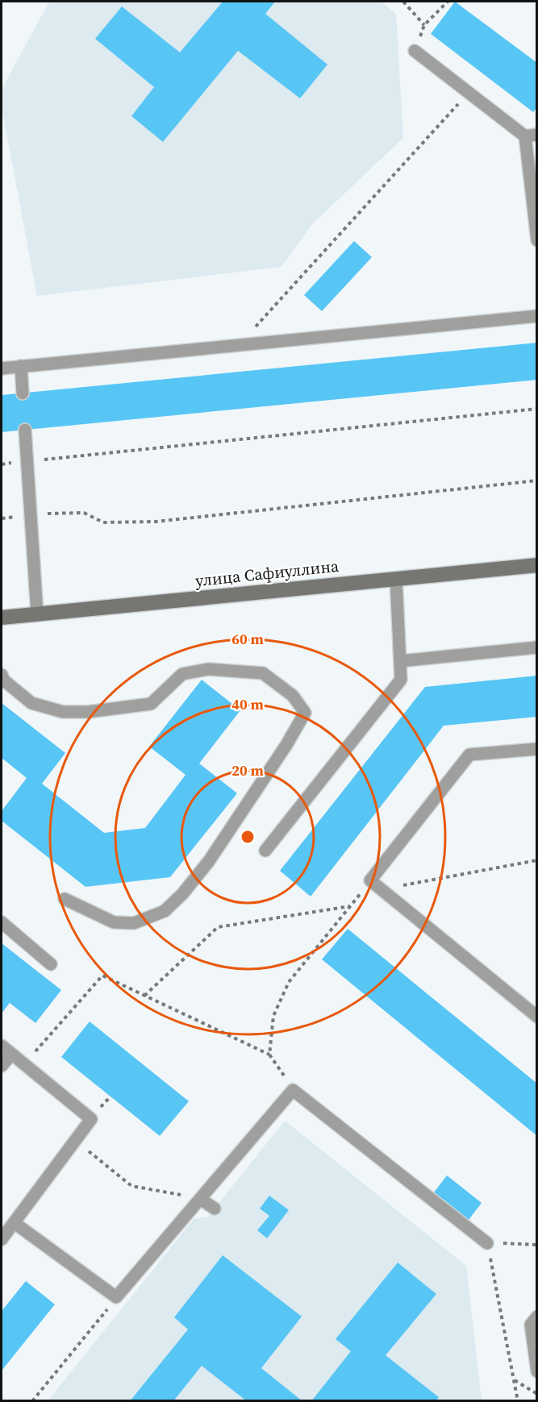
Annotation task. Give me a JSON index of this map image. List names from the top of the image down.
{
  "streets": {
    "street": ["улица Сафиуллина"]
  },
  "rings": ["60 m", "40 m", "20 m"]
}
